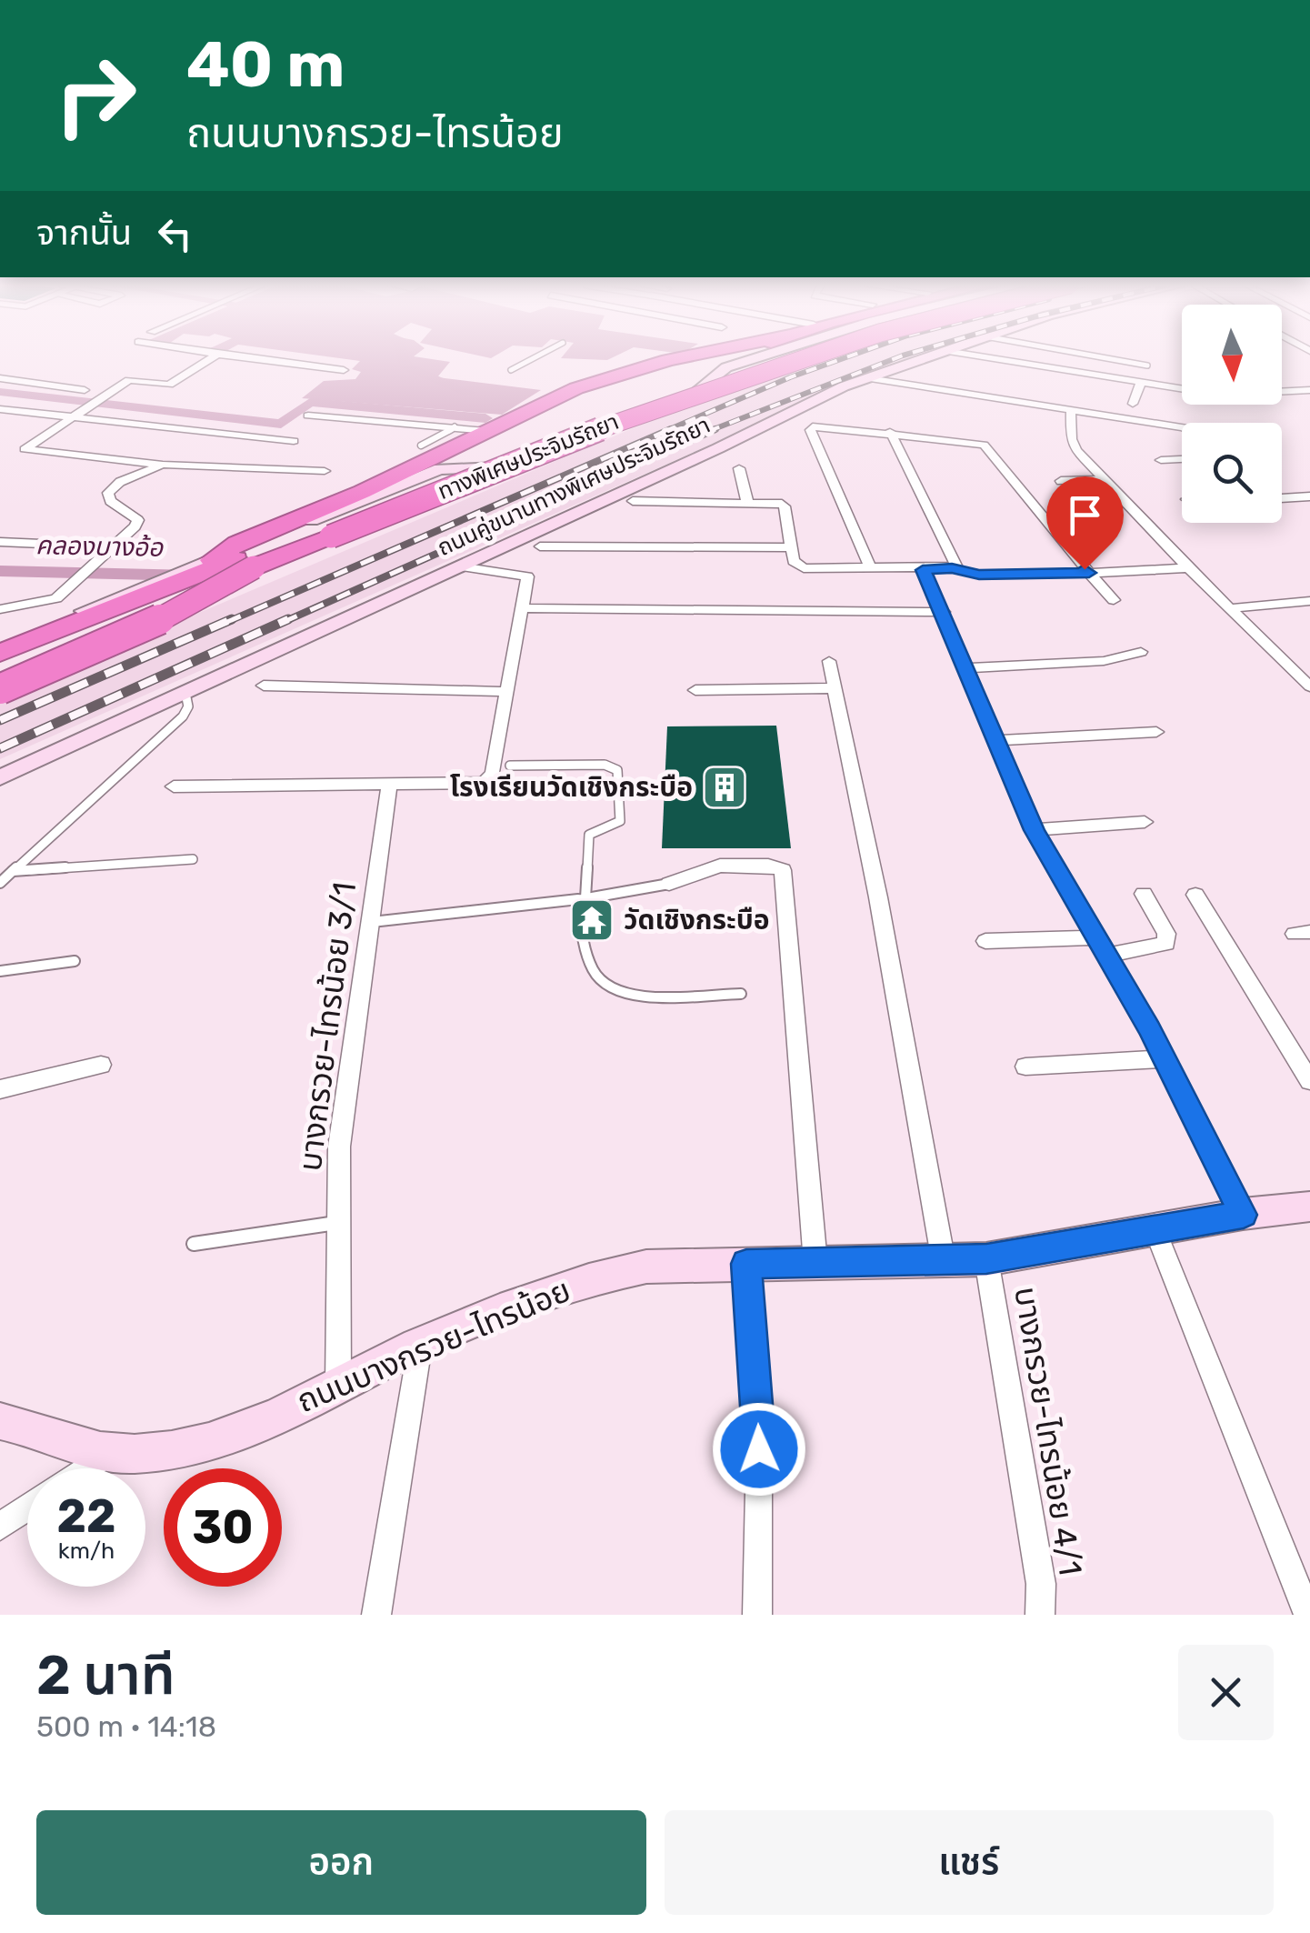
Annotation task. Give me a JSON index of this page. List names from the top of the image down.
{
  "streets": {
    "highway": ["ทางพิเศษประจิมรัถยา"],
    "main road": ["ถนนคู่ขนานทางพิเศษประจิมรัถยา", "ถนนบางกรวย-ไทรน้อย"],
    "street": ["บางกรวย-ไทรน้อย 3/1", "บางกรวย-ไทรน้อย 4/1"]
  },
  "crossings": [
    ["บางกรวย-ไทรน้อย 3/1", "ถนนบางกรวย-ไทรน้อย"],
    ["ถนนบางกรวย-ไทรน้อย", "บางกรวย-ไทรน้อย 4/1"]
  ],
  "water": ["คลองบางอ้อ"],
  "places": {
    "building": ["โรงเรียนวัดเชิงกระบือ"],
    "temple": ["วัดเชิงกระบือ"]
  },
  "north": "bottom",
  "page": {
    "turn": ["40 m", "ถนนบางกรวย-ไทรน้อย"],
    "then": "จากนั้น",
    "speed": "22 km/h",
    "limit": "30",
    "heading": ["2 นาที", "500 m · 14:18"],
    "buttons": ["ออก", "แชร์"]
  }
}
